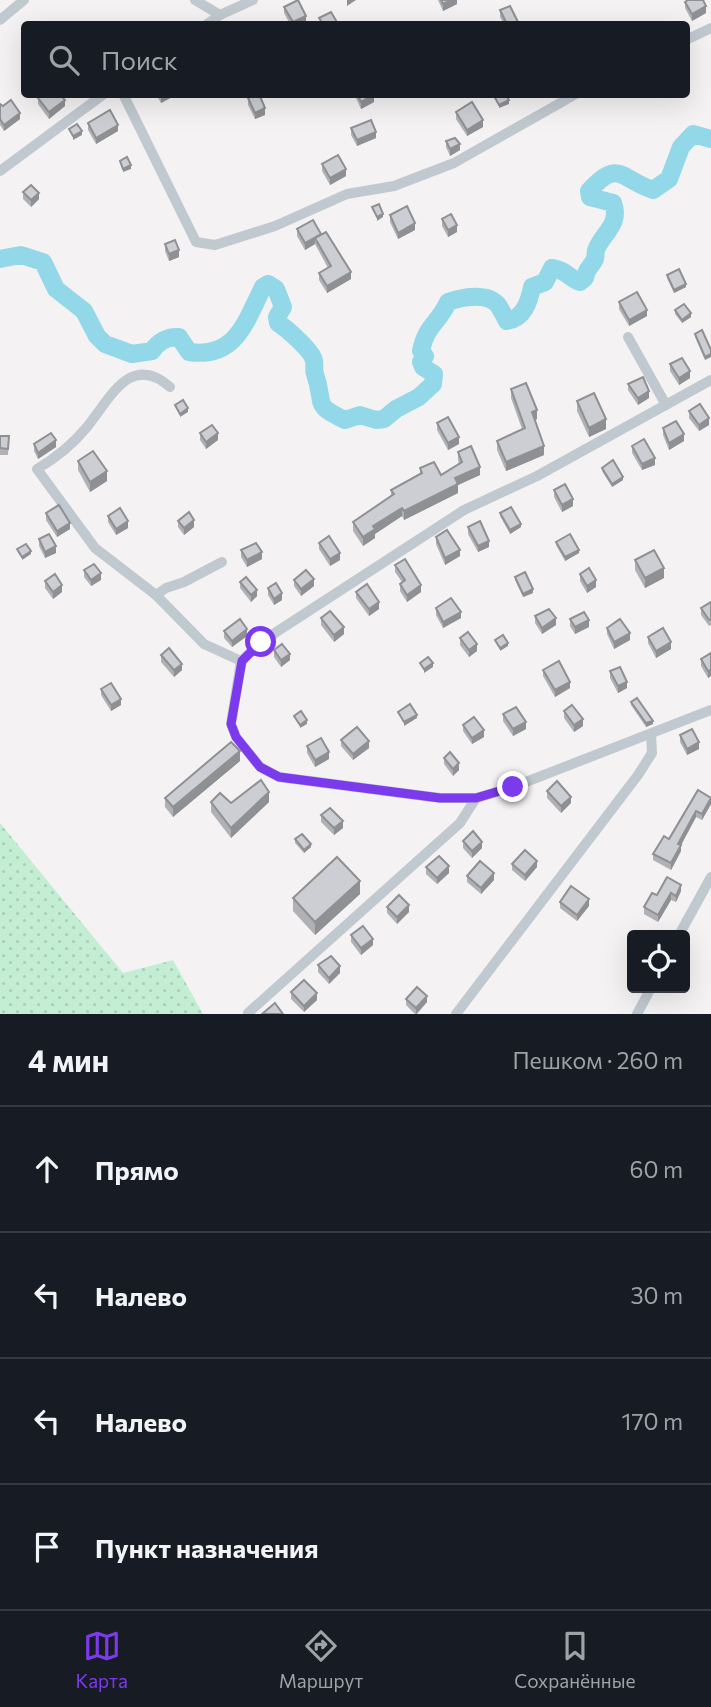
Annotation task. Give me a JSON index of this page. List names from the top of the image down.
{
  "page": {
    "search": "Поиск",
    "heading": ["4 мин", "Пешком · 260 m"],
    "list": [
      ["Прямо", "60 m"],
      ["Налево", "30 m"],
      ["Налево", "170 m"],
      "Пункт назначения"
    ],
    "nav": ["Карта", "Маршрут", "Сохранённые"]
  }
}
